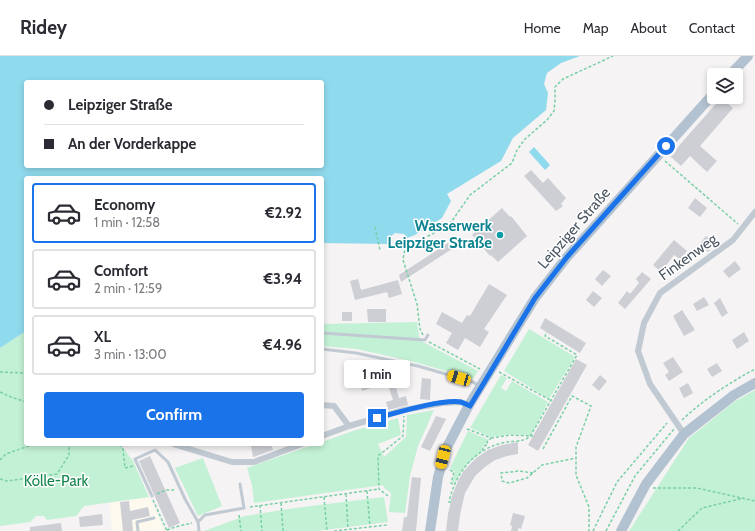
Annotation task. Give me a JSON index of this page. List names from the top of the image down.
{
  "streets": {
    "main road": ["Leipziger Straße"],
    "street": ["Finkenweg"]
  },
  "parks": ["Kölle-Park"],
  "places": ["Wasserwerk Leipziger Straße"],
  "page": {
    "header": "Ridey",
    "nav": [
      "Home",
      "Map",
      "About",
      "Contact"
    ],
    "banner": ["Leipziger Straße", "An der Vorderkappe"],
    "list": [
      {
        "name": "Economy",
        "note": "1 min · 12:58",
        "value": "€2.92"
      },
      {
        "name": "Comfort",
        "note": "2 min · 12:59",
        "value": "€3.94"
      },
      {
        "name": "XL",
        "note": "3 min · 13:00",
        "value": "€4.96"
      }
    ],
    "bubble": "1 min",
    "buttons": "Confirm"
  }
}
